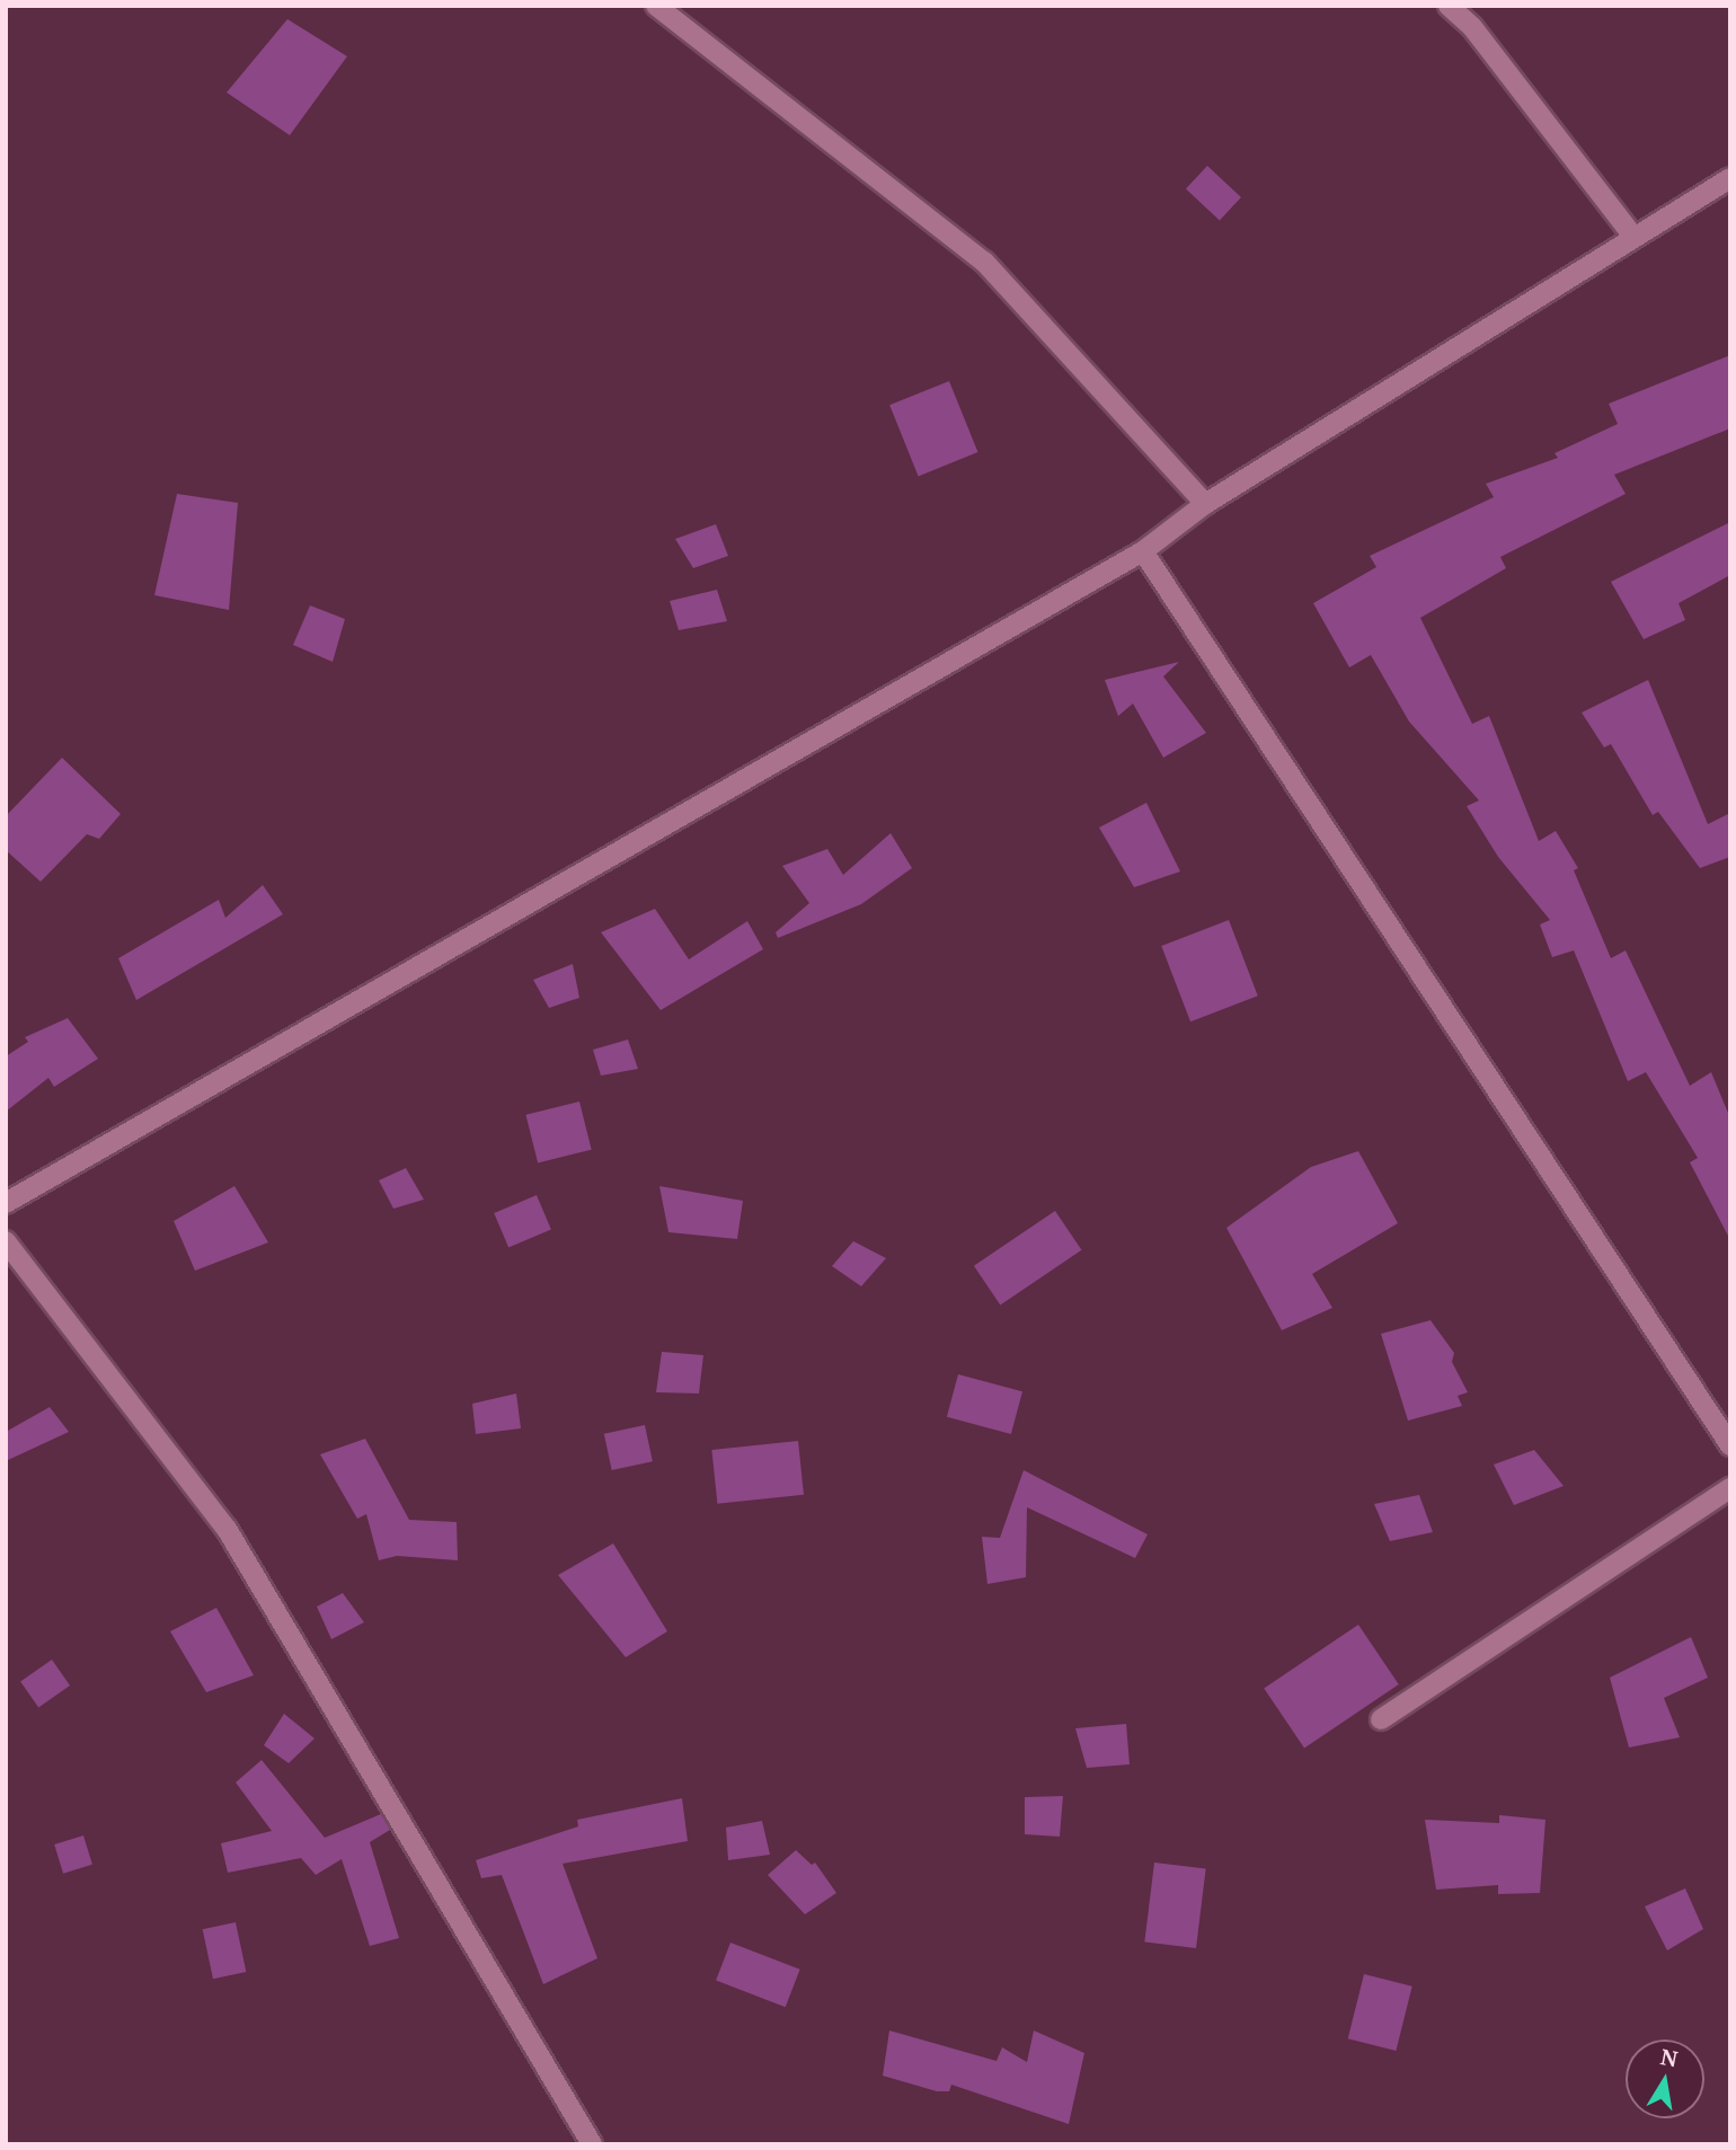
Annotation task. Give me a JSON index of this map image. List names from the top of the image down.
{
  "north": "top"
}
